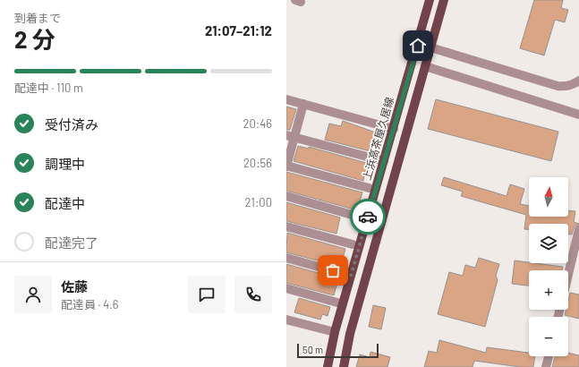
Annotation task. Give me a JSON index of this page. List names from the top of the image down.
{
  "streets": {
    "main road": ["上浜高茶屋久居線"]
  },
  "scale_bar": "50 m",
  "north": "top",
  "page": {
    "heading": ["2 分", "到着まで", "21:07–21:12"],
    "panel": ["佐藤", "配達員 · 4.6"],
    "bar": "配達中 · 110 m",
    "list": [
      ["受付済み", "20:46"],
      ["調理中", "20:56"],
      ["配達中", "21:00"],
      "配達完了"
    ],
    "map_buttons": ["+", "−"],
    "scale": "50 m"
  }
}
